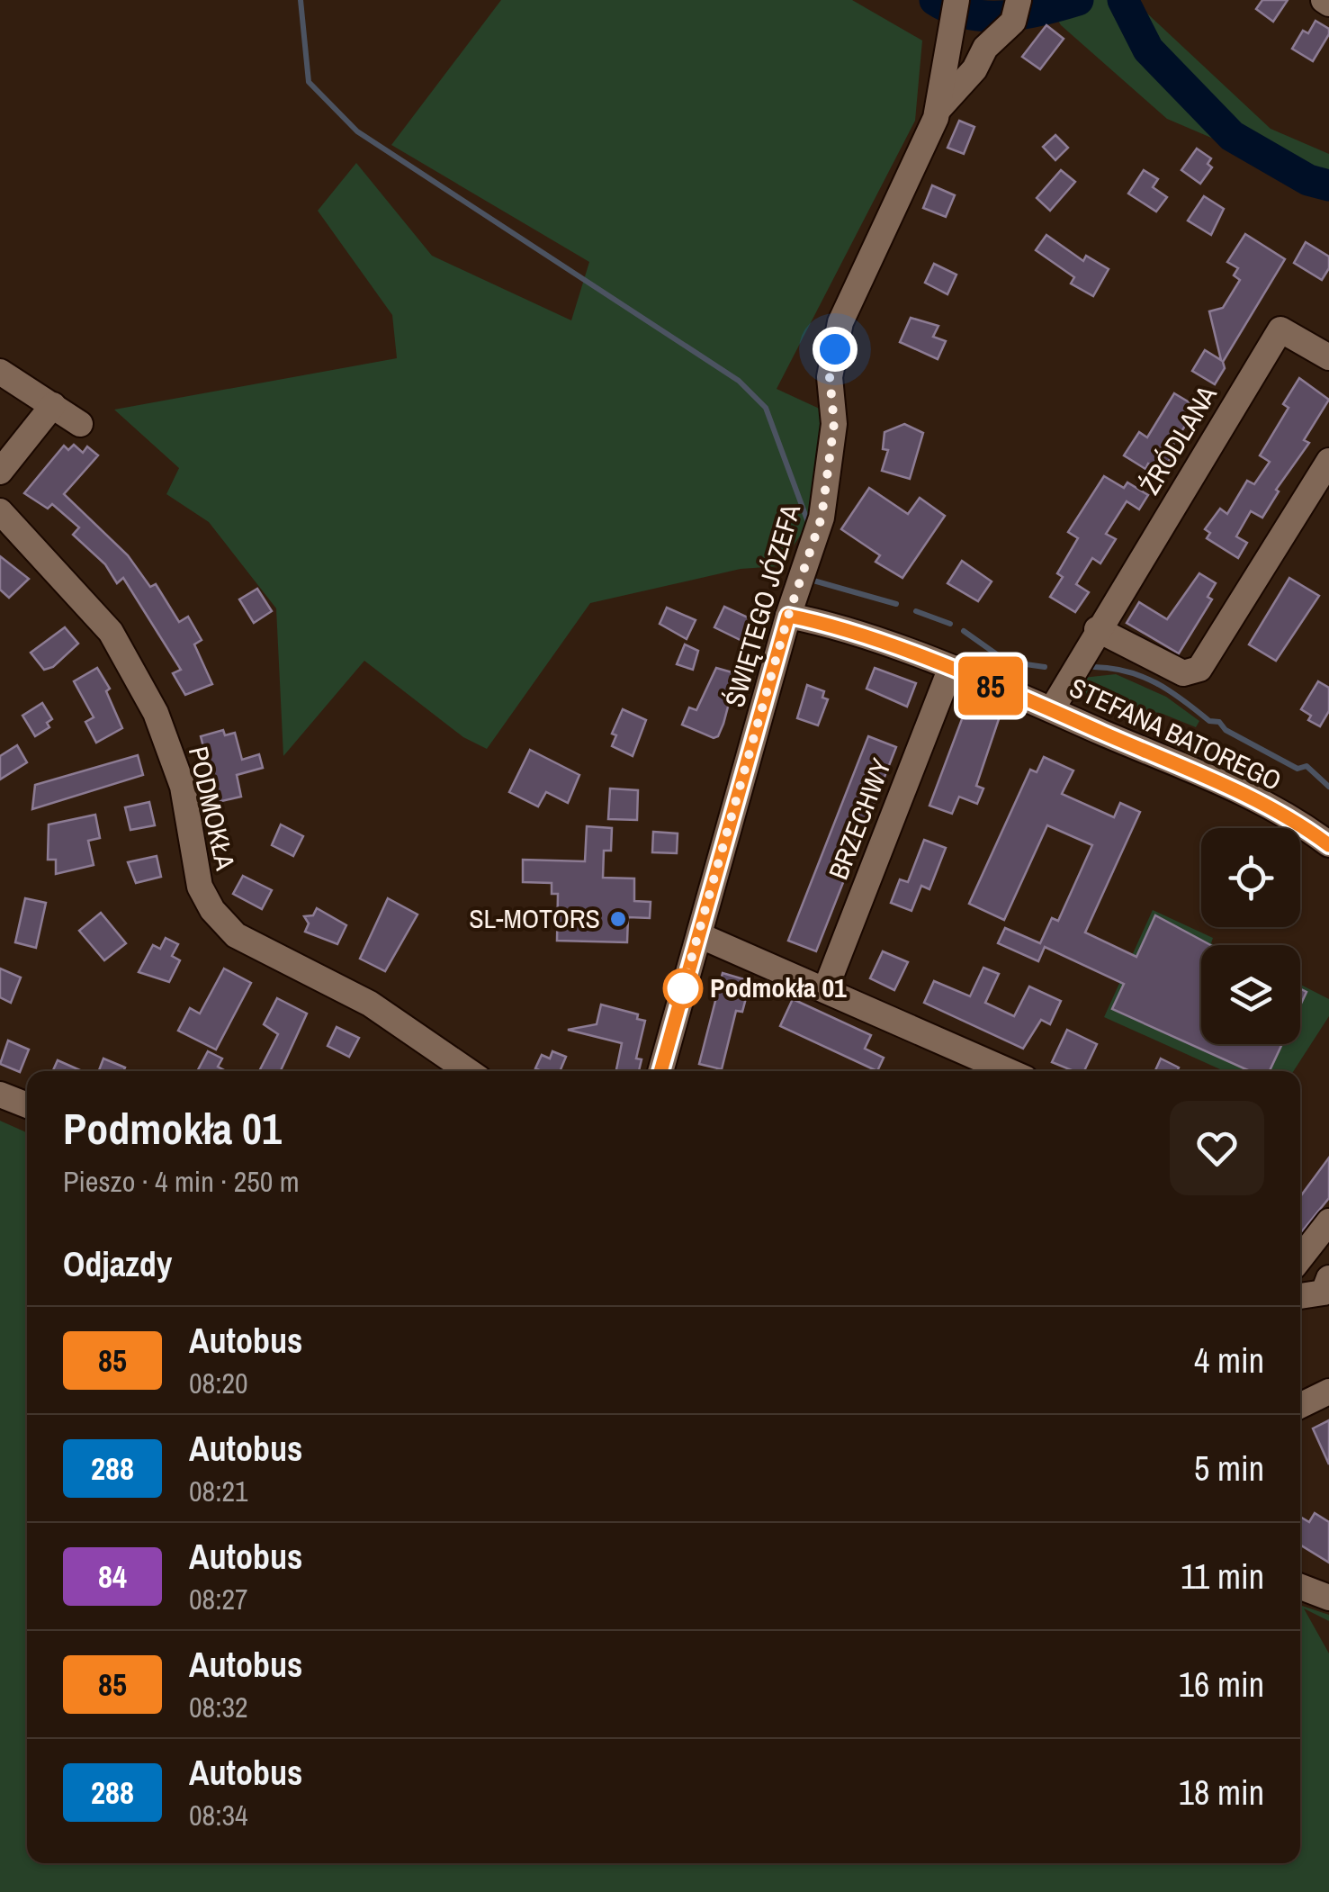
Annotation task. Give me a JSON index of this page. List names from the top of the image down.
{
  "streets": {
    "street": [
      "ŹRÓDLANA",
      "ŚWIĘTEGO JÓZEFA",
      "STEFANA BATOREGO",
      "PODMOKŁA",
      "BRZECHWY"
    ]
  },
  "crossings": [
    ["ŹRÓDLANA", "STEFANA BATOREGO"],
    ["ŚWIĘTEGO JÓZEFA", "STEFANA BATOREGO"],
    ["STEFANA BATOREGO", "BRZECHWY"]
  ],
  "places": ["SL-MOTORS", "Podmokła 01"],
  "lines": ["bus line 85"],
  "page": {
    "on_map": "85",
    "heading": [
      ["Podmokła 01", "Pieszo · 4 min · 250 m"],
      "Odjazdy"
    ],
    "list": [
      {
        "mark": "85",
        "name": "Autobus",
        "note": "08:20",
        "value": "4 min"
      },
      {
        "mark": "288",
        "name": "Autobus",
        "note": "08:21",
        "value": "5 min"
      },
      {
        "mark": "84",
        "name": "Autobus",
        "note": "08:27",
        "value": "11 min"
      },
      {
        "mark": "85",
        "name": "Autobus",
        "note": "08:32",
        "value": "16 min"
      },
      {
        "mark": "288",
        "name": "Autobus",
        "note": "08:34",
        "value": "18 min"
      }
    ]
  }
}
